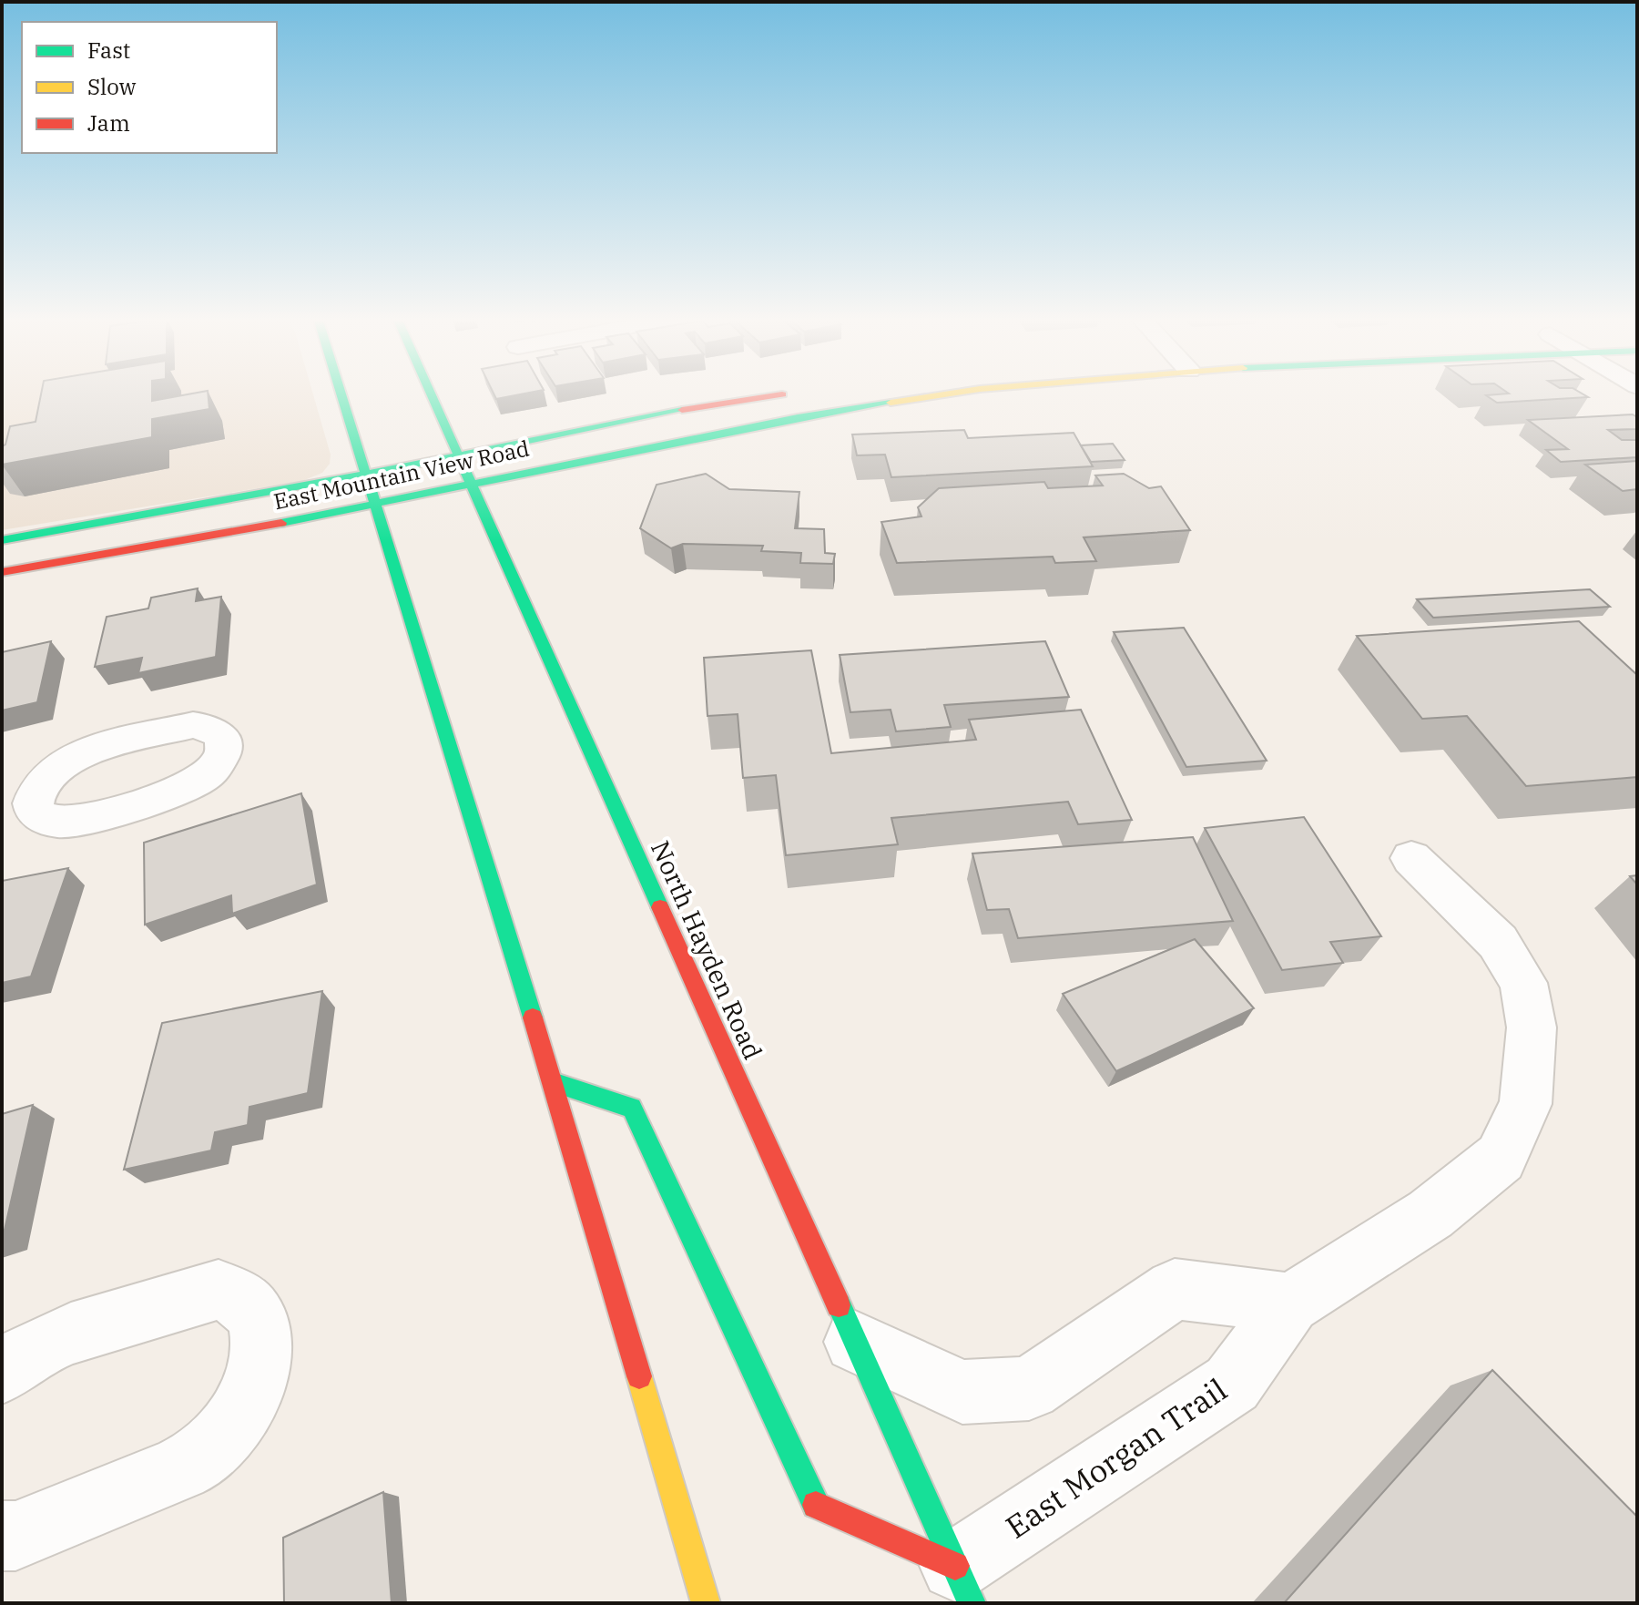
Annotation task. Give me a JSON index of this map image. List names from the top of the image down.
{
  "streets": {
    "main road": ["East Mountain View Road", "North Hayden Road"],
    "street": ["East Morgan Trail"]
  },
  "crossings": [
    ["East Mountain View Road", "North Hayden Road"],
    ["North Hayden Road", "East Morgan Trail"]
  ],
  "legend": ["Fast", "Slow", "Jam"]
}
